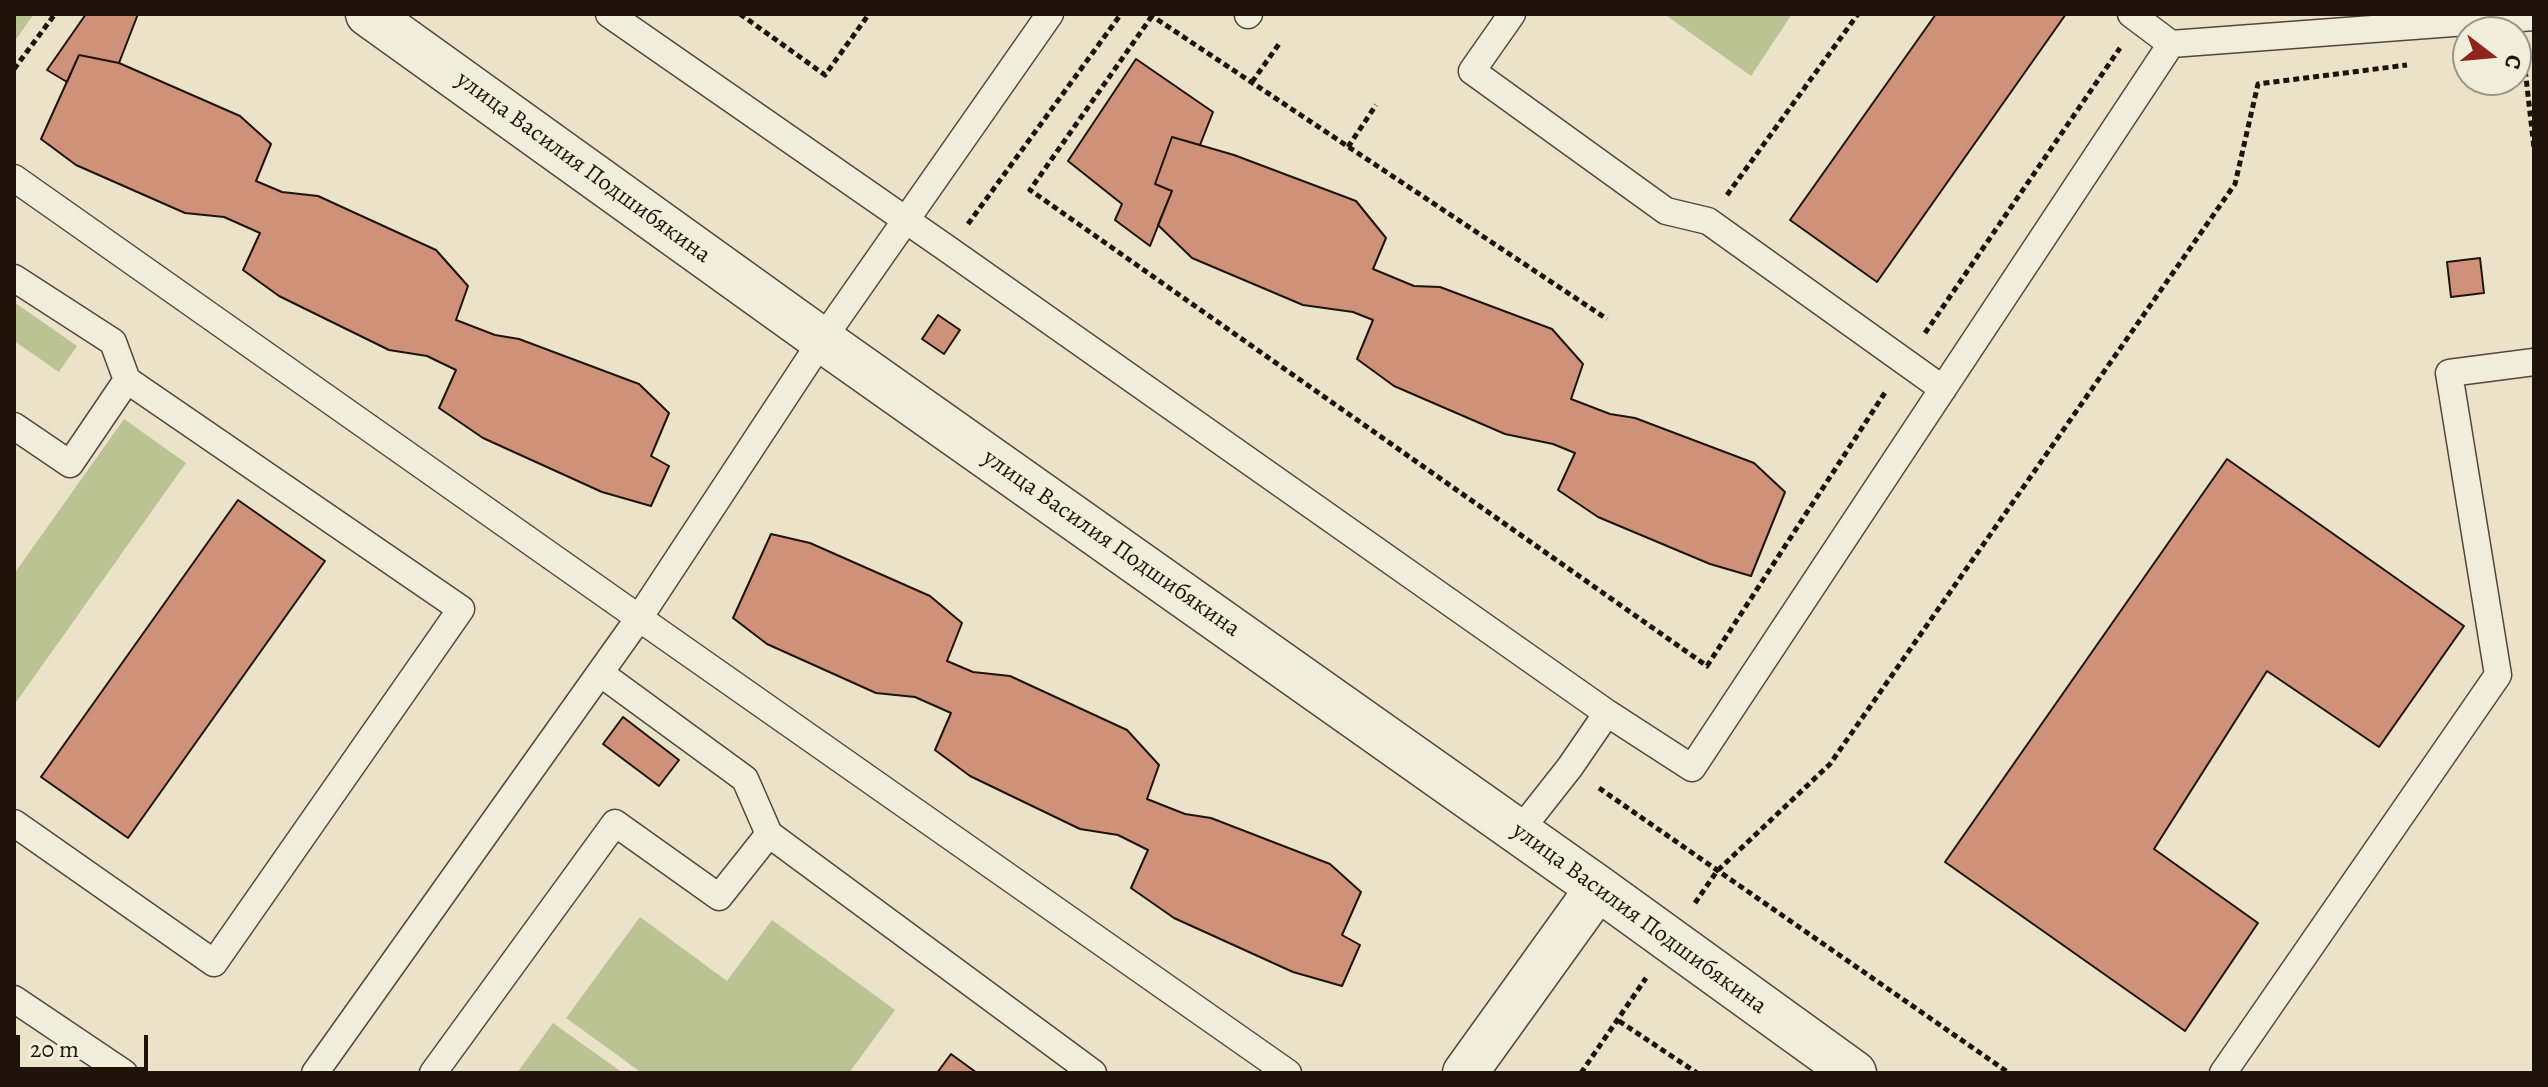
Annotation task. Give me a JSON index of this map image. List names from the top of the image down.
{
  "streets": {
    "street": ["улица Василия Подшибякина"]
  },
  "scale_bar": "20 m",
  "north": "right"
}
